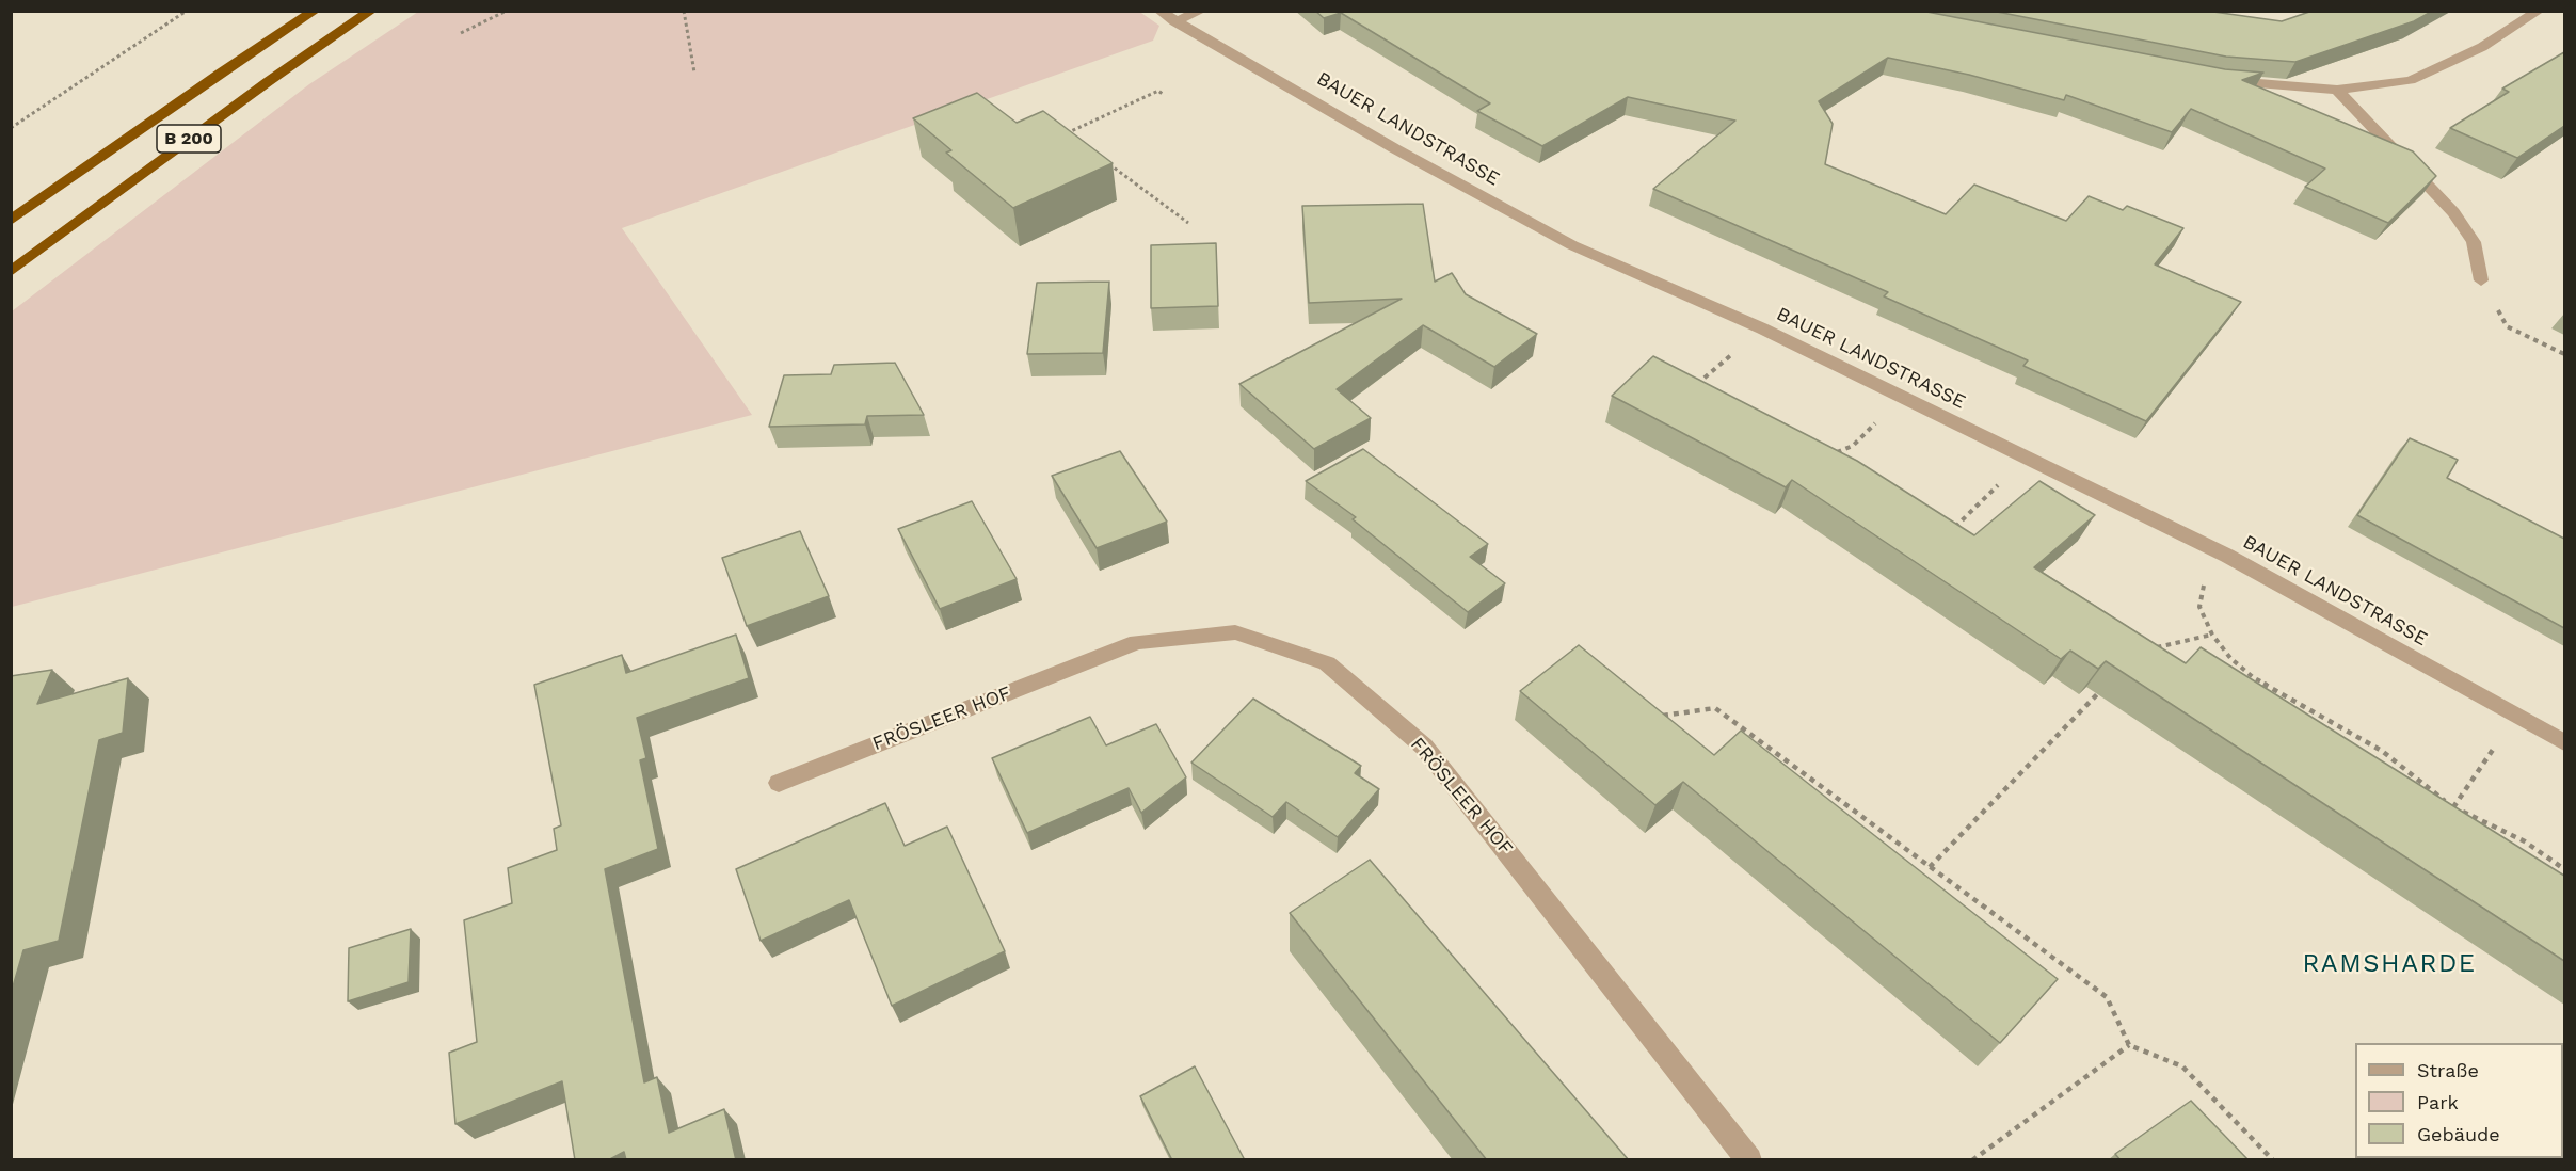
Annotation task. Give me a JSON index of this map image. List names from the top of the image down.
{
  "streets": {
    "highway": ["B 200"],
    "street": ["BAUER LANDSTRASSE", "FRÖSLEER HOF"]
  },
  "districts": ["RAMSHARDE"],
  "legend": ["Straße", "Park", "Gebäude"]
}
